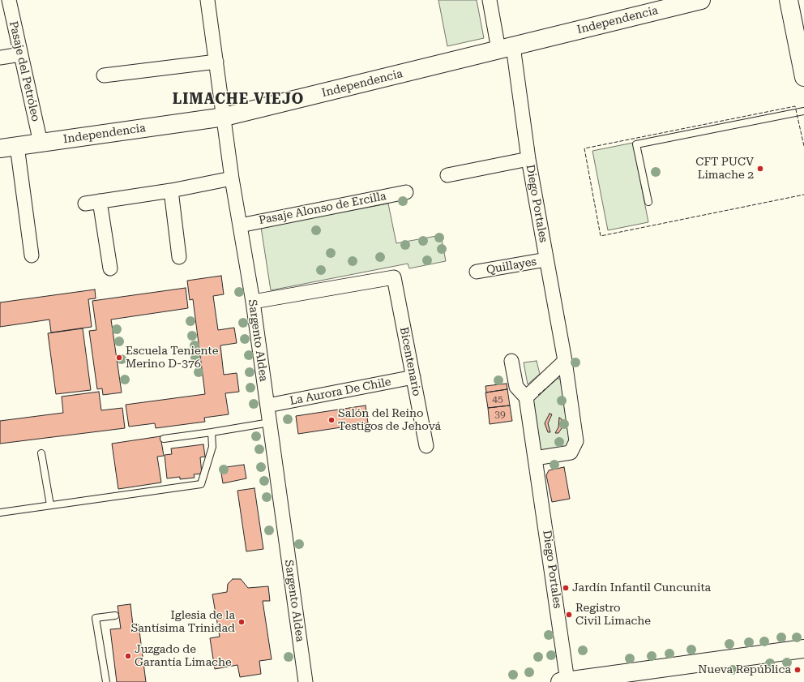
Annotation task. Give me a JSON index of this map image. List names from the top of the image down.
{
  "streets": {
    "main road": ["Independencia"],
    "street": [
      "Pasaje del Petróleo",
      "Diego Portales",
      "Pasaje Alonso de Ercilla",
      "Quillayes",
      "Sargento Aldea",
      "Bicentenario",
      "La Aurora De Chile"
    ]
  },
  "crossings": [
    ["Independencia", "Pasaje del Petróleo"],
    ["Independencia", "Diego Portales"],
    ["Independencia", "Sargento Aldea"],
    ["Diego Portales", "Quillayes"],
    ["Pasaje Alonso de Ercilla", "Sargento Aldea"],
    ["Sargento Aldea", "Bicentenario"],
    ["Sargento Aldea", "La Aurora De Chile"],
    ["Bicentenario", "La Aurora De Chile"]
  ],
  "districts": ["LIMACHE VIEJO"],
  "places": [
    "CFT PUCV Limache 2",
    "Escuela Teniente Merino D-376",
    "Salón del Reino Testigos de Jehová",
    "Jardín Infantil Cuncunita",
    "Registro Civil Limache",
    "Iglesia de la Santísima Trinidad",
    "Juzgado de Garantía Limache",
    "Nueva República"
  ],
  "house_numbers": ["45", "39"]
}
